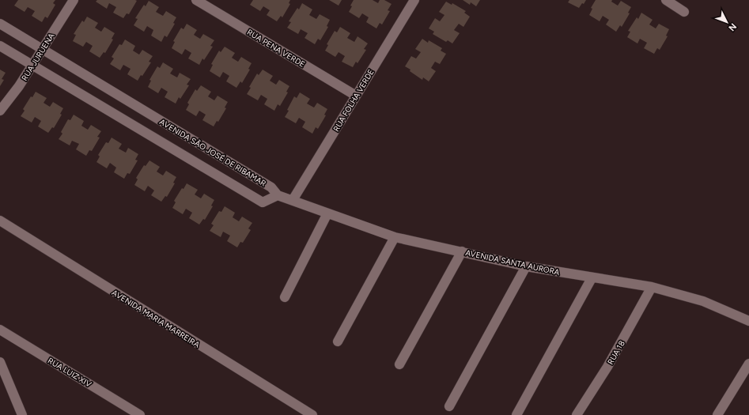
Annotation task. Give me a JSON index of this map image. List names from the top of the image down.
{
  "streets": {
    "street": [
      "RUA PENA VERDE",
      "RUA JURUENA",
      "RUA FOLHA VERDE",
      "AVENIDA SÃO JOSÉ DE RIBAMAR",
      "AVENIDA SANTA AURORA",
      "AVENIDA MARIA MARREIRA",
      "RUA 18",
      "RUA LUIZ XIV"
    ]
  },
  "crossings": [
    ["RUA PENA VERDE", "RUA FOLHA VERDE"],
    ["RUA JURUENA", "AVENIDA SÃO JOSÉ DE RIBAMAR"],
    ["RUA FOLHA VERDE", "AVENIDA SANTA AURORA"],
    ["AVENIDA SÃO JOSÉ DE RIBAMAR", "AVENIDA SANTA AURORA"],
    ["AVENIDA SANTA AURORA", "RUA 18"]
  ],
  "north": "bottom right"
}
